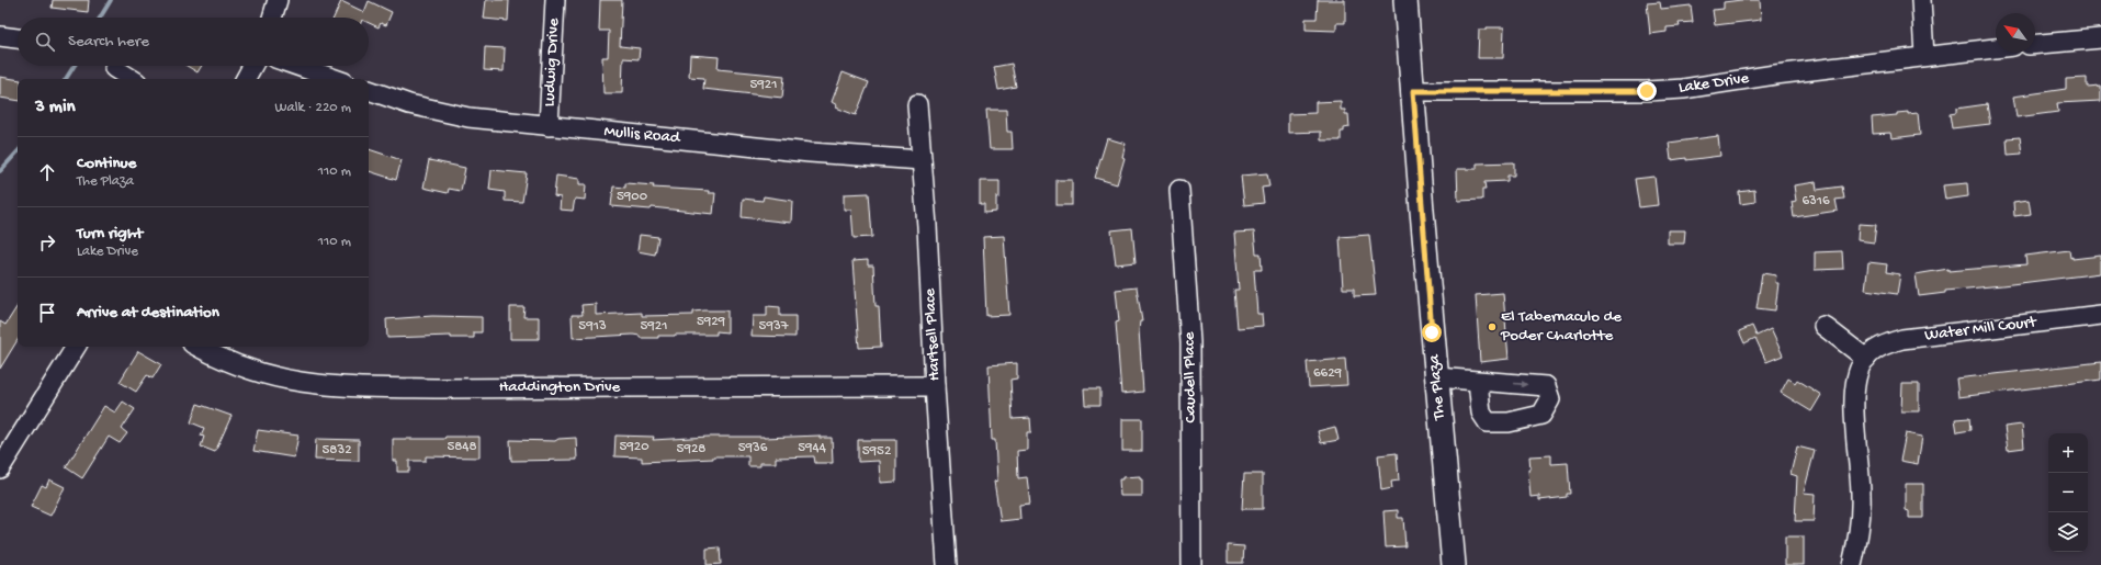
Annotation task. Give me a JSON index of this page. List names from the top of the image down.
{
  "streets": {
    "main road": ["The Plaza"],
    "street": [
      "Ludwig Drive",
      "Lake Drive",
      "Mullis Road",
      "Water Mill Court",
      "Hartsell Place",
      "Caudell Place",
      "Haddington Drive"
    ]
  },
  "crossings": [
    ["Ludwig Drive", "Mullis Road"],
    ["Lake Drive", "The Plaza"],
    ["Mullis Road", "Hartsell Place"],
    ["Hartsell Place", "Haddington Drive"]
  ],
  "places": ["El Tabernaculo de Poder Charlotte"],
  "house_numbers": [
    "5921",
    "5900",
    "6316",
    "5929",
    "5913",
    "5921",
    "5937",
    "6629",
    "5848",
    "5920",
    "5936",
    "5944",
    "5928",
    "5832",
    "5952"
  ],
  "north": "top left",
  "page": {
    "search": "Search here",
    "heading": ["3 min", "Walk · 220 m"],
    "list": [
      ["Continue", "The Plaza", "110 m"],
      ["Turn right", "Lake Drive", "110 m"],
      "Arrive at destination"
    ],
    "map_buttons": ["+", "−"]
  }
}
